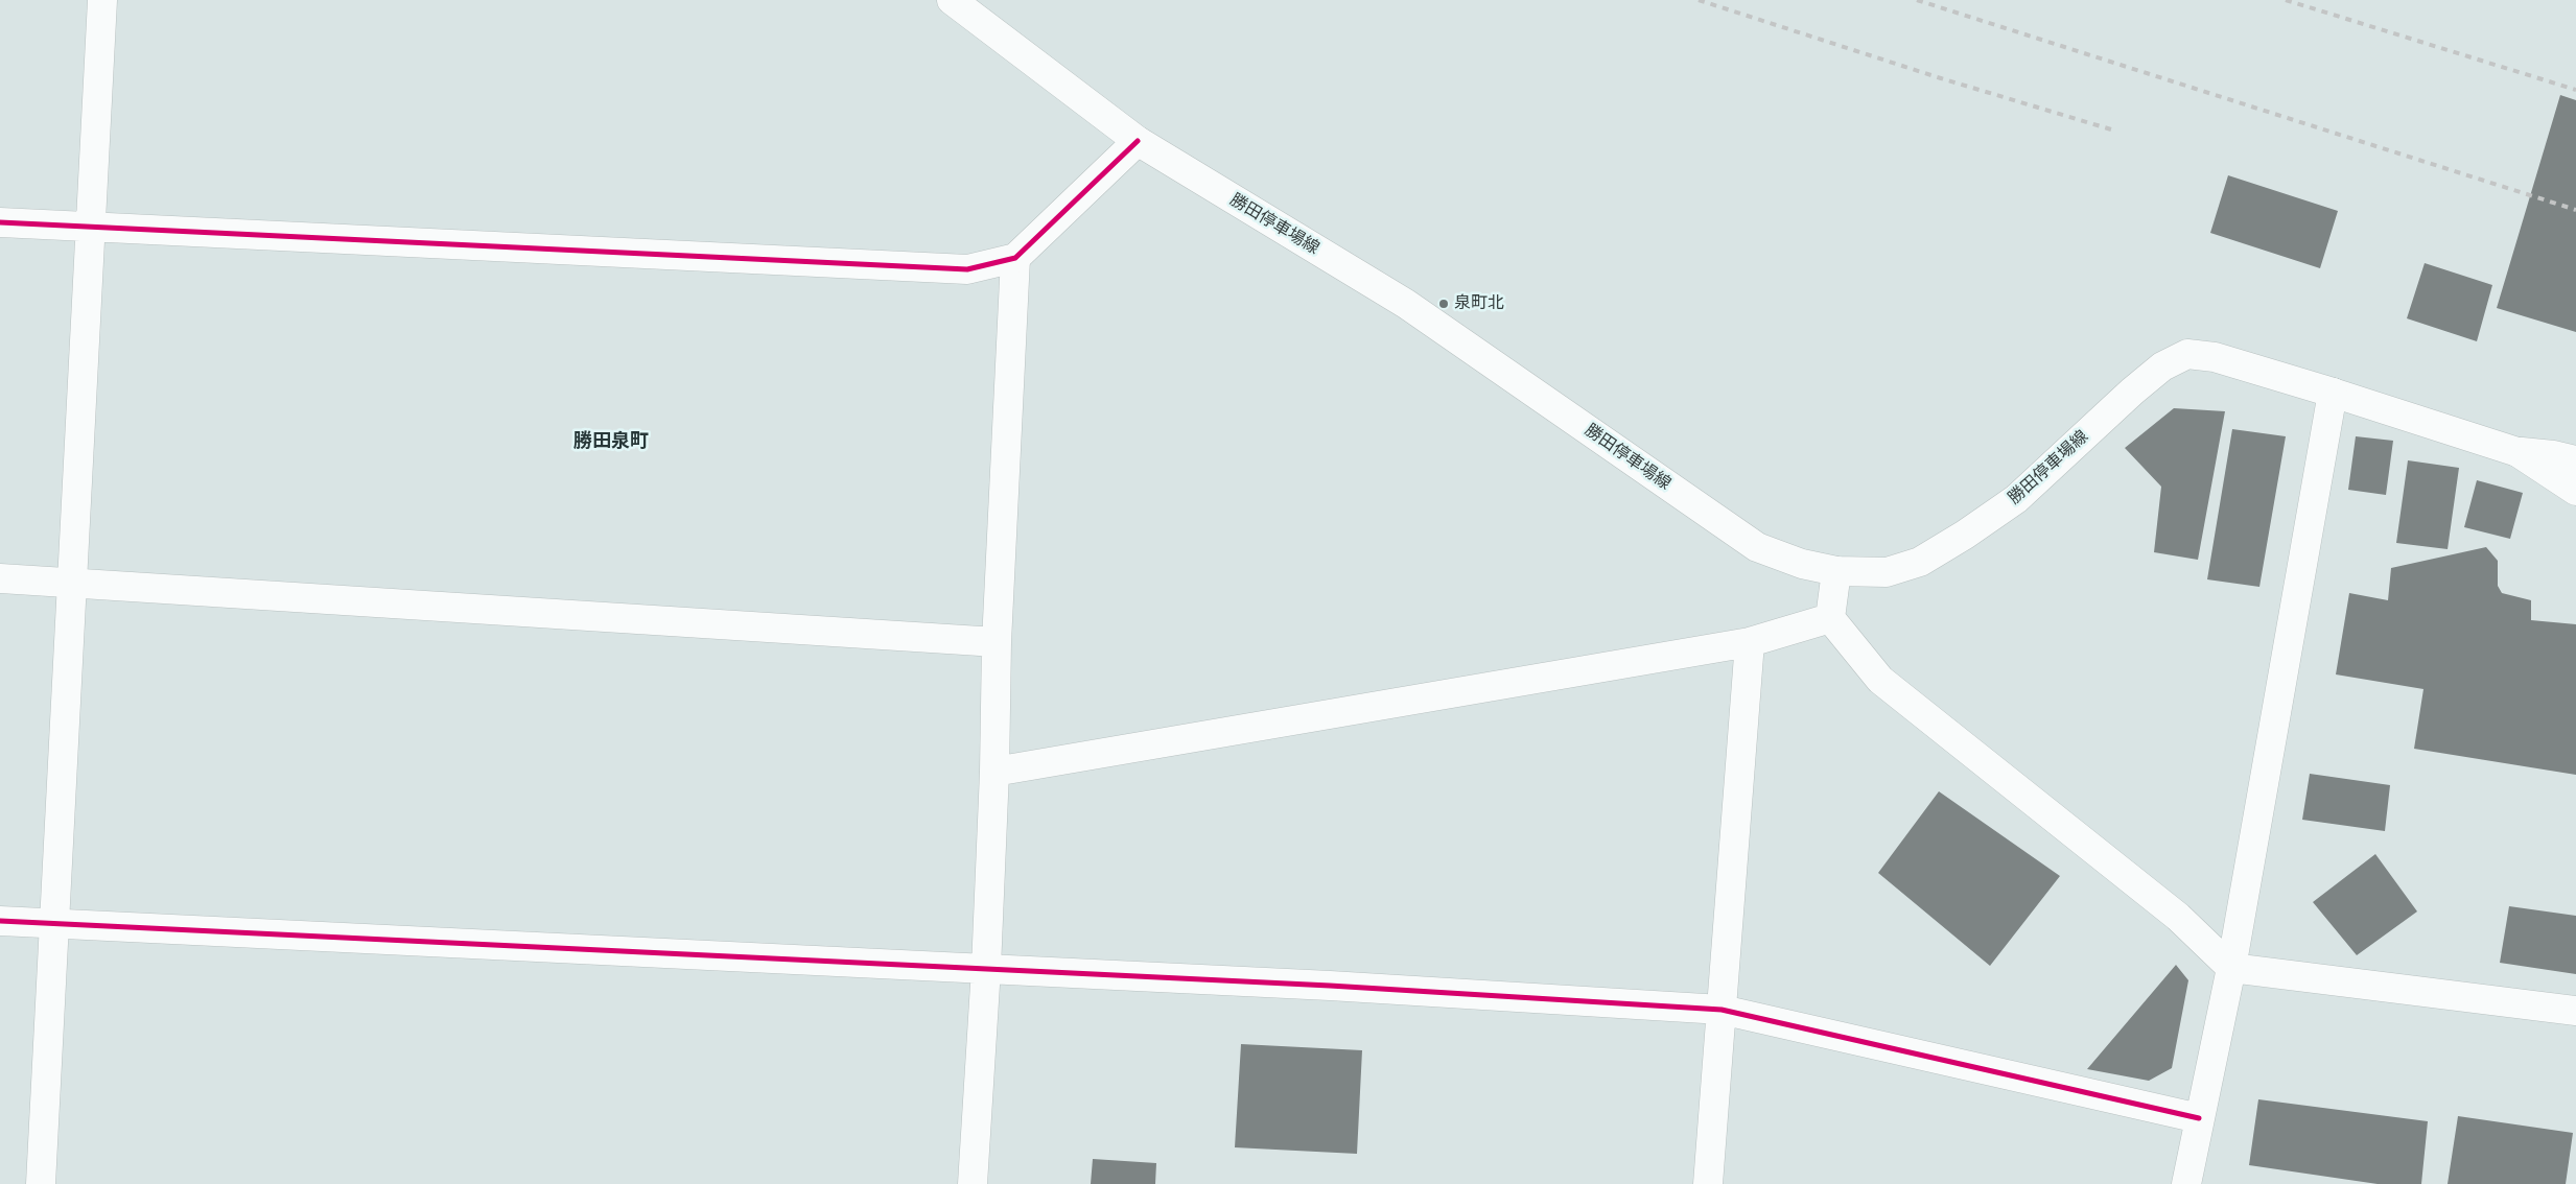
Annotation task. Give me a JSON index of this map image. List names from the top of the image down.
{
  "streets": {
    "street": ["勝田停車場線"]
  },
  "districts": ["勝田泉町"],
  "places": ["泉町北"]
}
